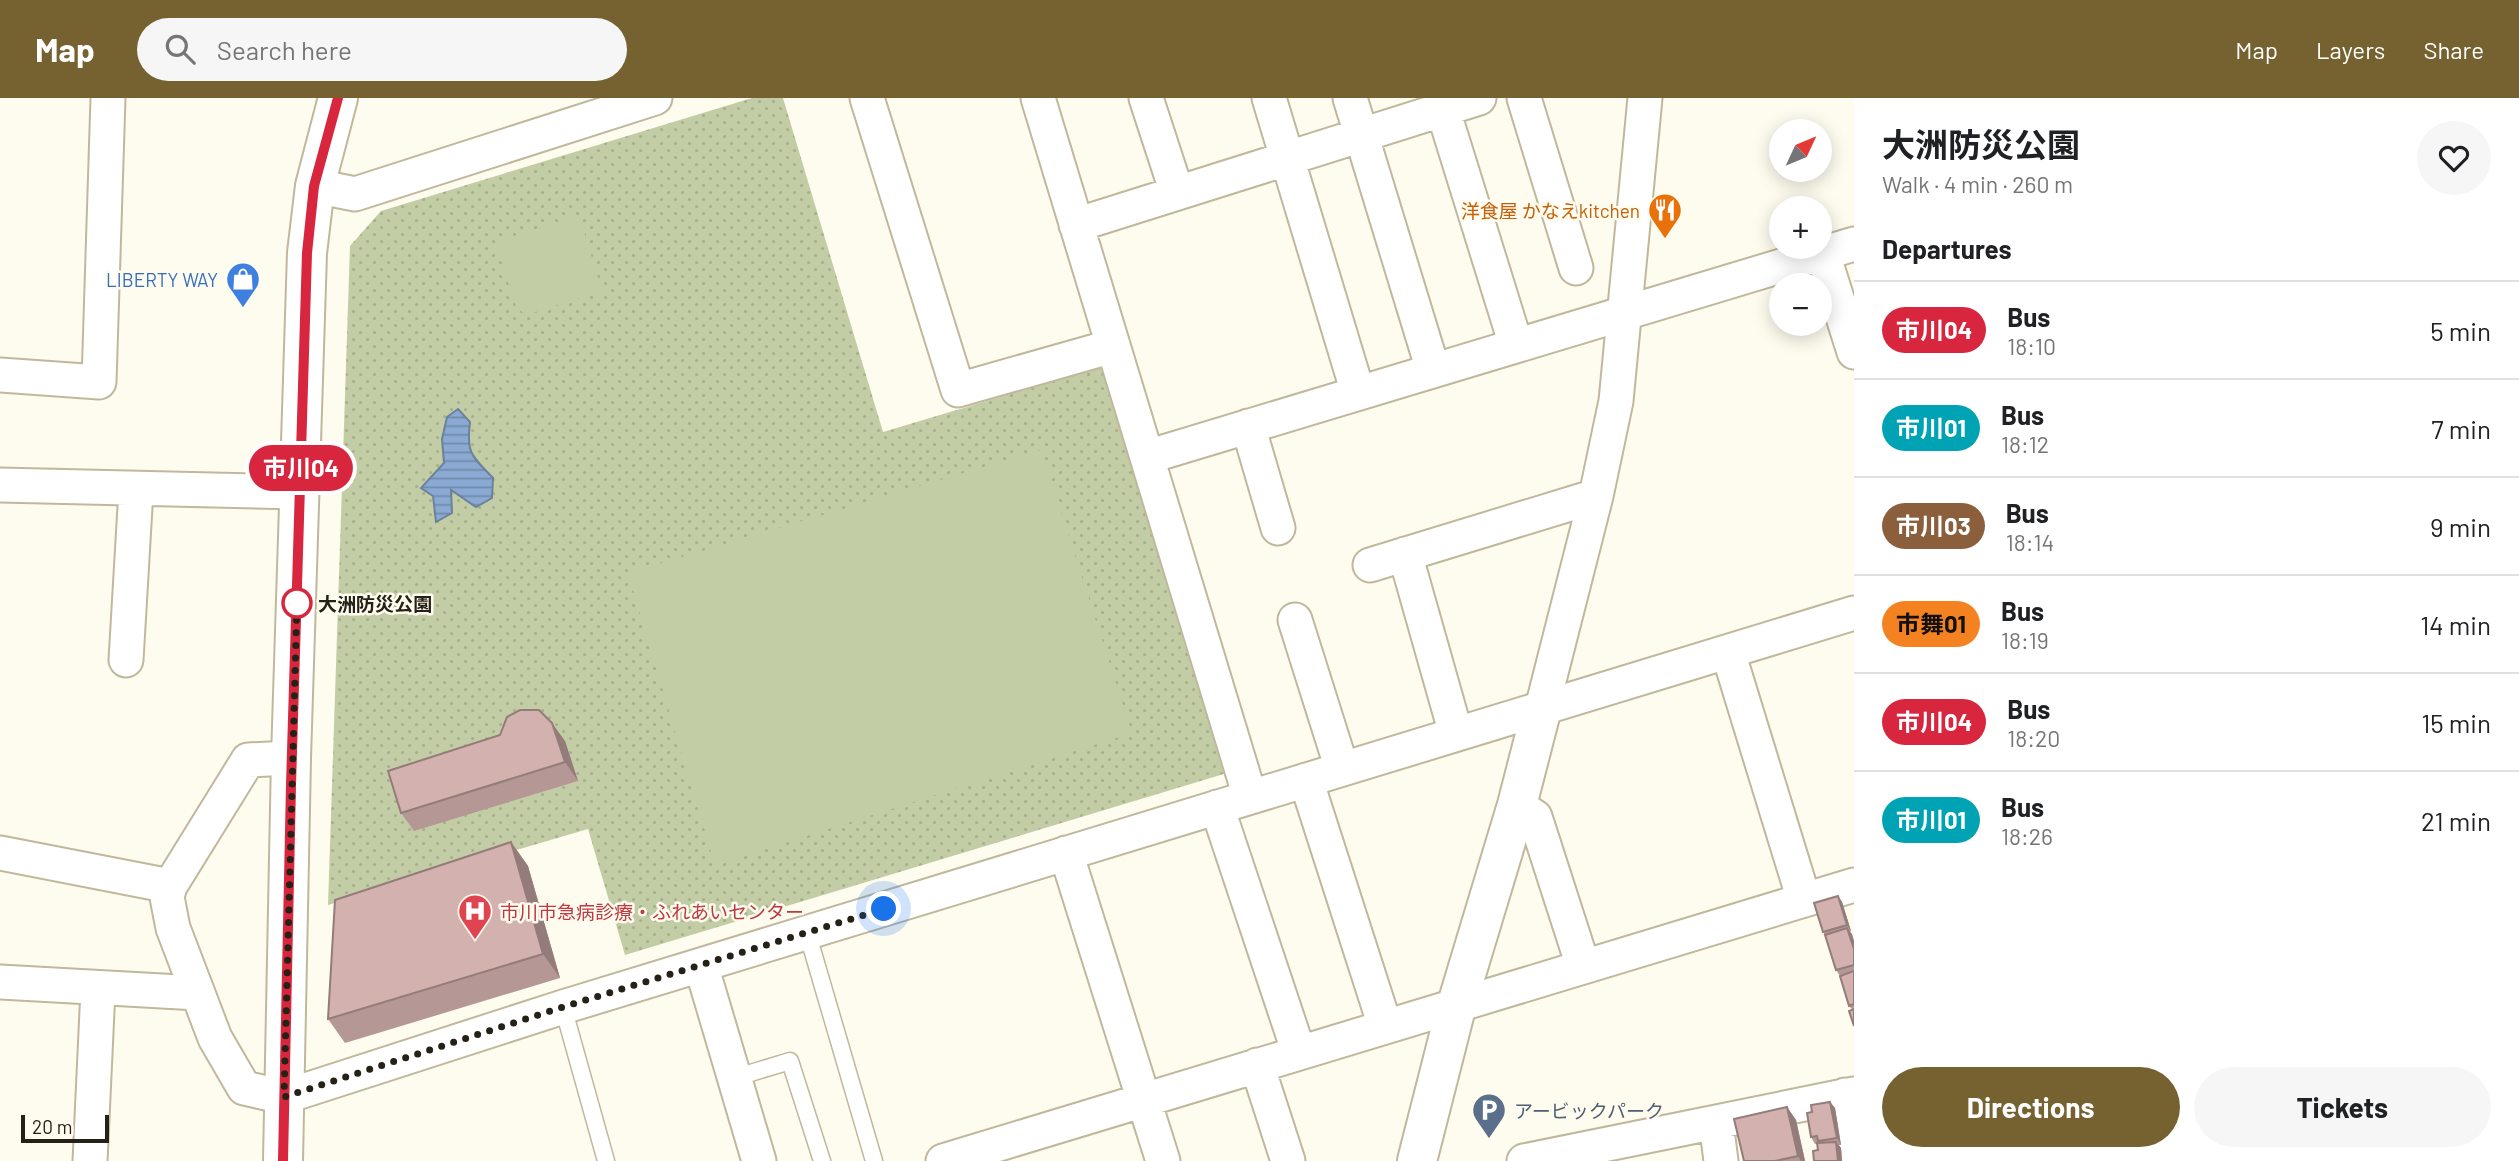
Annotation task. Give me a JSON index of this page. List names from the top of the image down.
{
  "places": {
    "restaurant": ["洋食屋 かなえkitchen"],
    "shop": ["LIBERTY WAY"],
    "other": ["大洲防災公園"],
    "hospital": ["市川市急病診療・ふれあいセンター"],
    "parking": ["アービックパーク"]
  },
  "lines": ["bus line 市川04"],
  "scale_bar": "20 m",
  "north": "top right",
  "page": {
    "header": "Map",
    "search": "Search here",
    "nav": ["Map", "Layers", "Share"],
    "on_map": "市川04",
    "heading": [
      ["大洲防災公園", "Walk · 4 min · 260 m"],
      "Departures"
    ],
    "map_buttons": ["+", "−"],
    "list": [
      {
        "mark": "市川04",
        "name": "Bus",
        "note": "18:10",
        "value": "5 min"
      },
      {
        "mark": "市川01",
        "name": "Bus",
        "note": "18:12",
        "value": "7 min"
      },
      {
        "mark": "市川03",
        "name": "Bus",
        "note": "18:14",
        "value": "9 min"
      },
      {
        "mark": "市舞01",
        "name": "Bus",
        "note": "18:19",
        "value": "14 min"
      },
      {
        "mark": "市川04",
        "name": "Bus",
        "note": "18:20",
        "value": "15 min"
      },
      {
        "mark": "市川01",
        "name": "Bus",
        "note": "18:26",
        "value": "21 min"
      }
    ],
    "buttons": ["Directions", "Tickets"],
    "scale": "20 m"
  }
}
